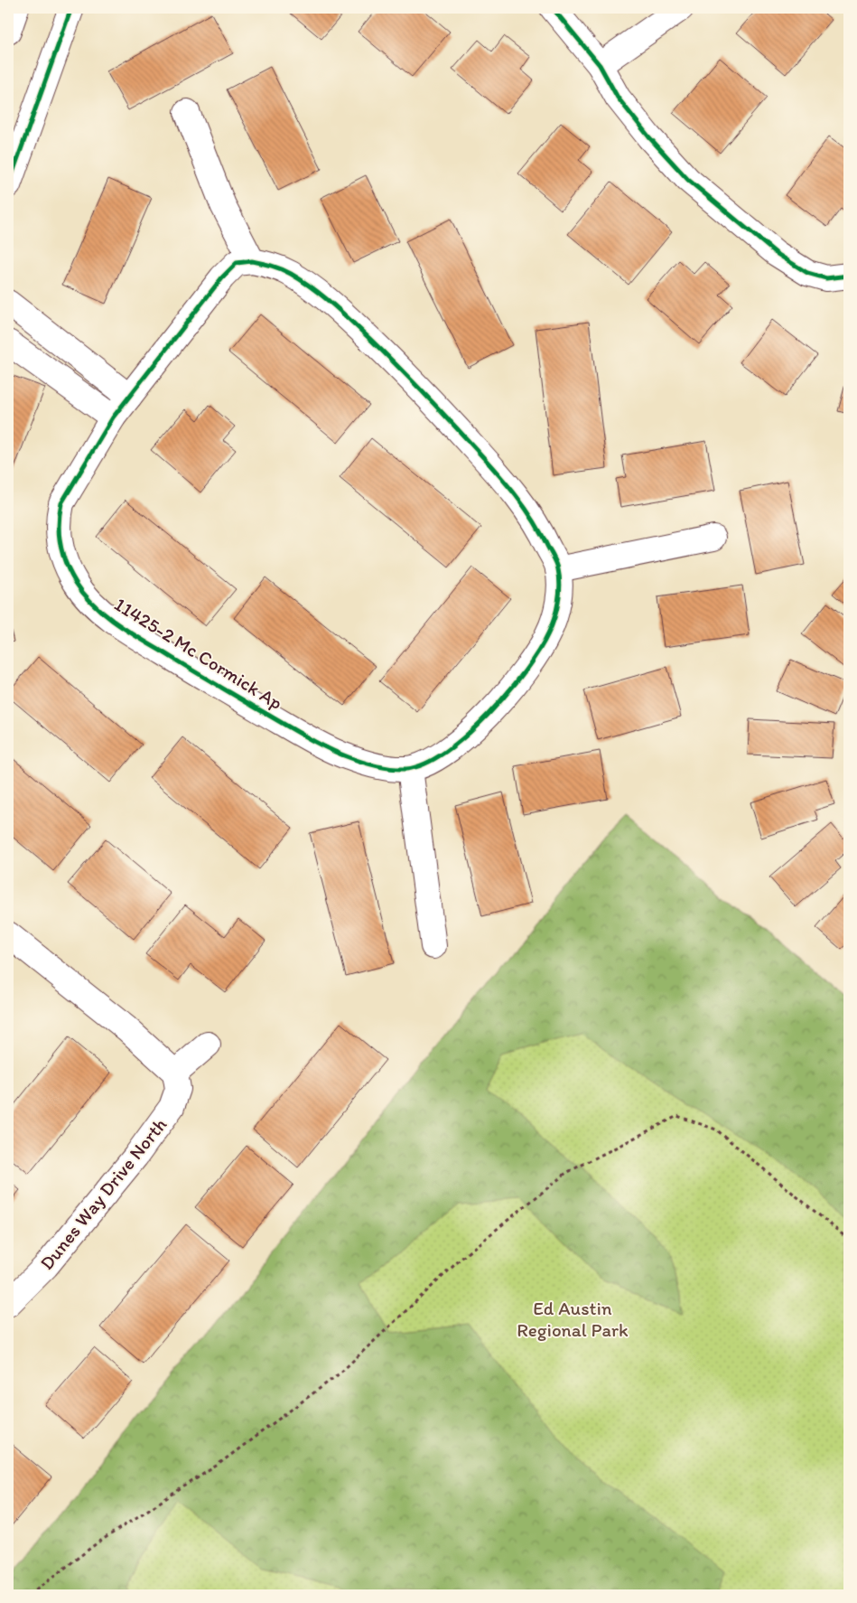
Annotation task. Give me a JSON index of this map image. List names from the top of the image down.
{
  "streets": {
    "street": ["11425-2 Mc Cormick Ap", "Dunes Way Drive North"]
  },
  "parks": ["Ed Austin Regional Park"]
}
